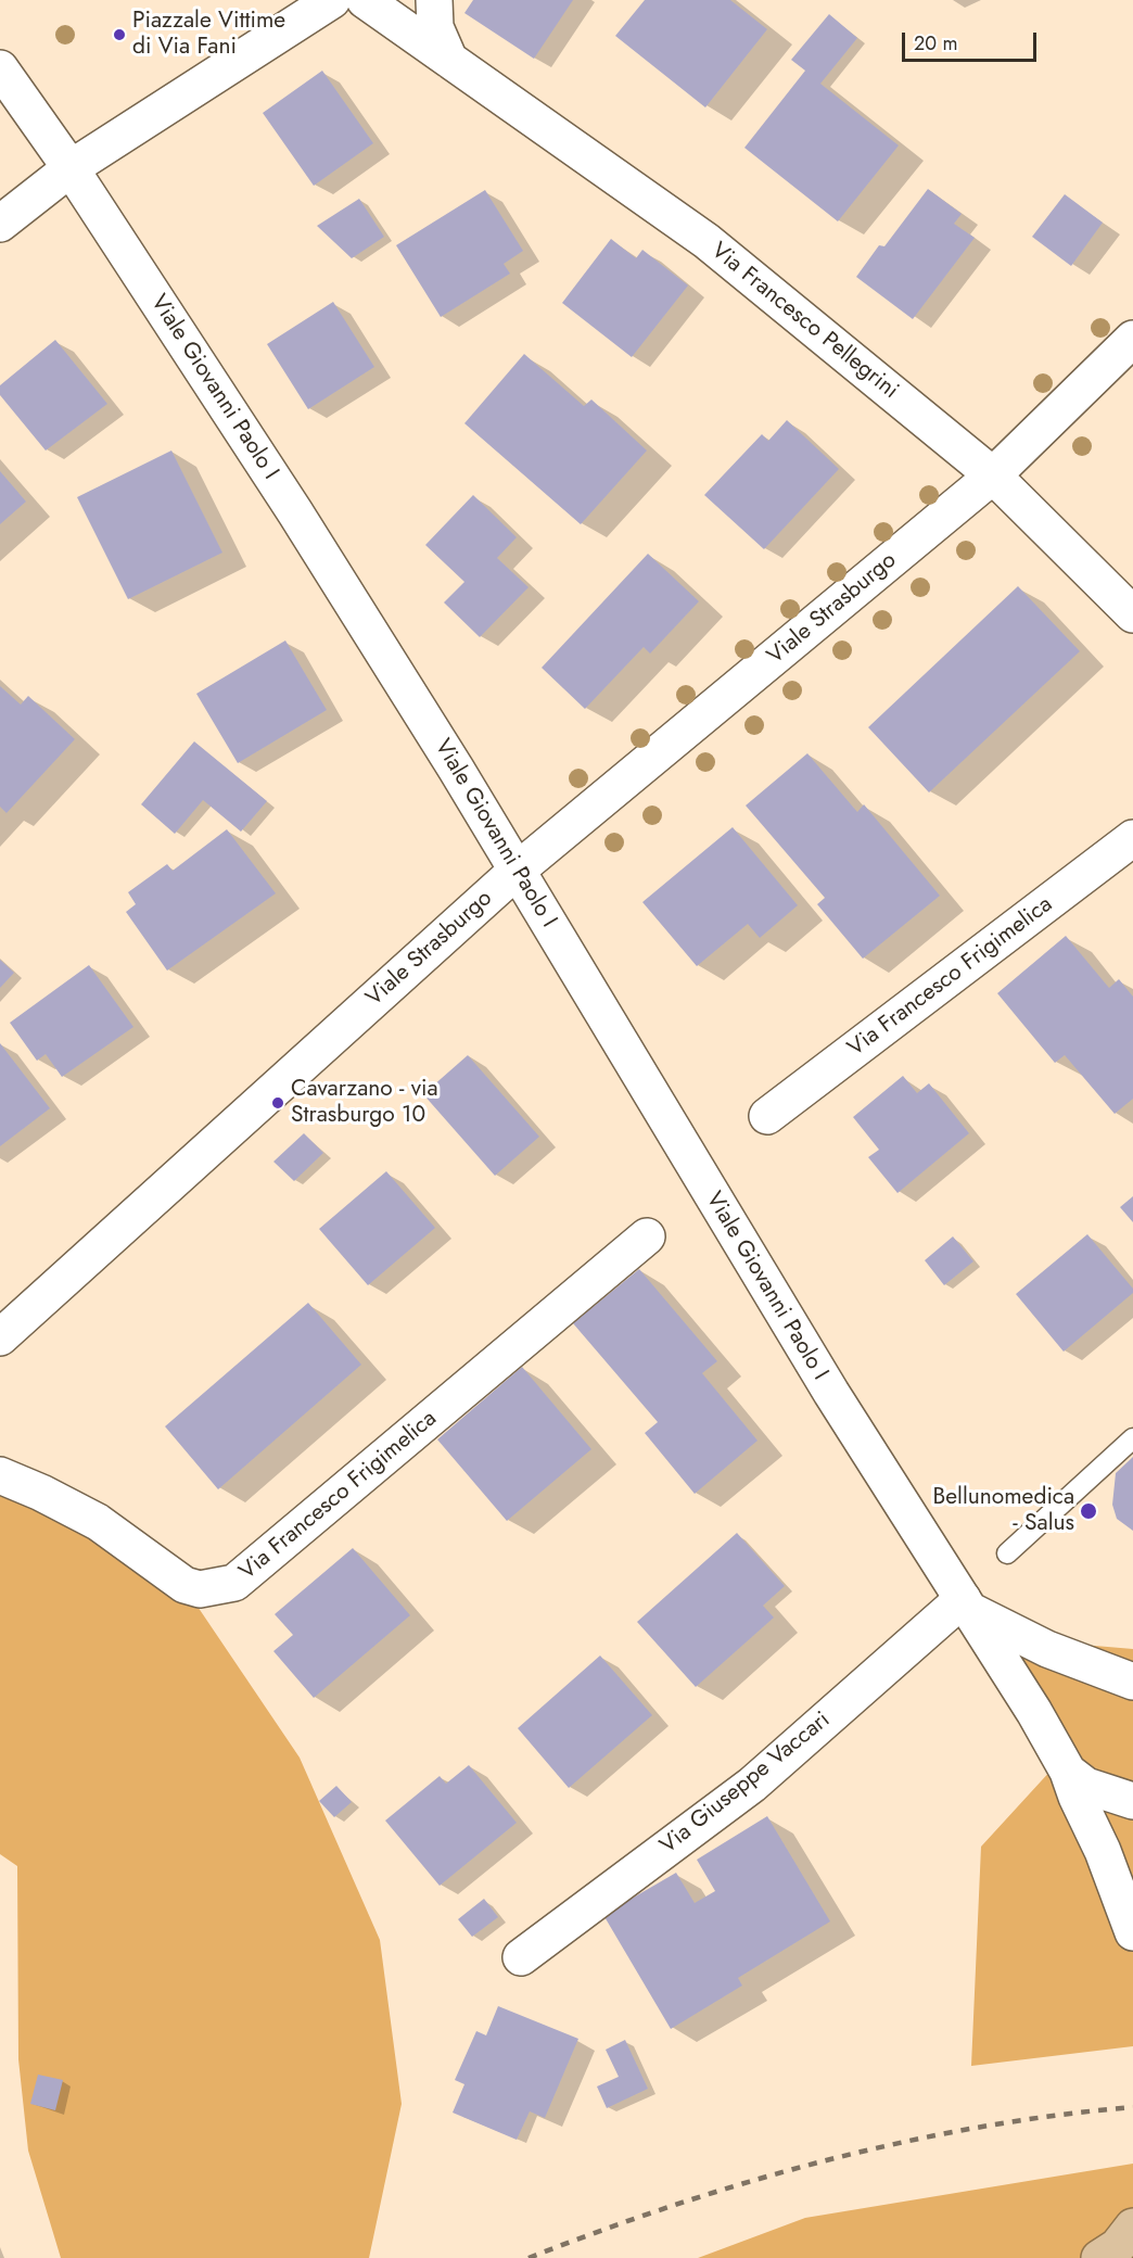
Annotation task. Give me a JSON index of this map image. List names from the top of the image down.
{
  "streets": {
    "street": [
      "Via Francesco Pellegrini",
      "Viale Giovanni Paolo I",
      "Viale Strasburgo",
      "Via Francesco Frigimelica",
      "Via Giuseppe Vaccari"
    ]
  },
  "crossings": [
    ["Via Francesco Pellegrini", "Viale Strasburgo"],
    ["Viale Giovanni Paolo I", "Viale Strasburgo"],
    ["Viale Giovanni Paolo I", "Via Giuseppe Vaccari"]
  ],
  "places": ["Piazzale Vittime di Via Fani", "Cavarzano - via Strasburgo 10", "Bellunomedica - Salus"],
  "scale_bar": "20 m"
}
